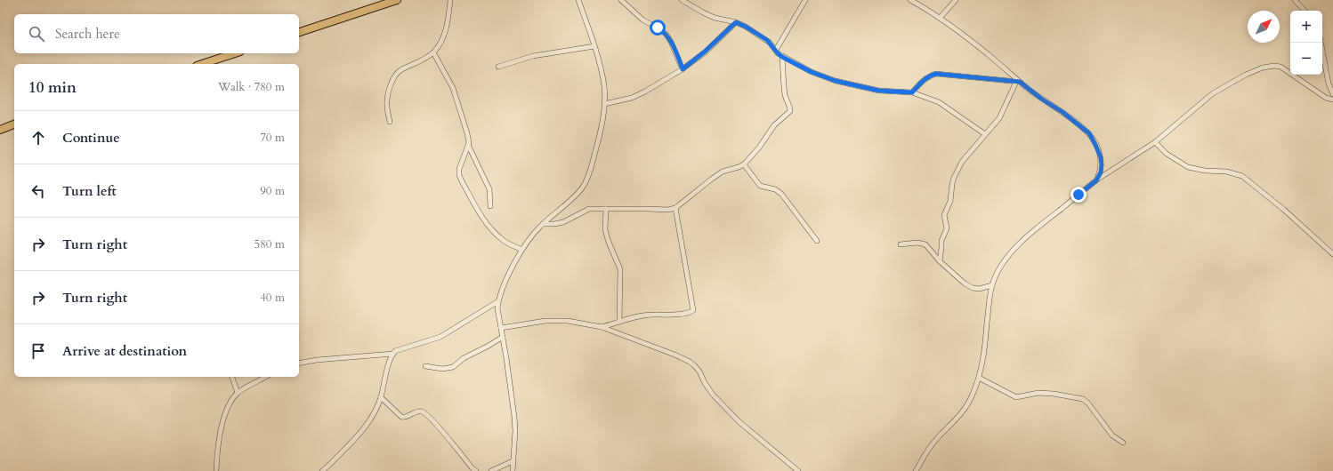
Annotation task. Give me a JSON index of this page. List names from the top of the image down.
{
  "north": "top right",
  "page": {
    "map_buttons": ["+", "−"],
    "search": "Search here",
    "heading": ["10 min", "Walk · 780 m"],
    "list": [
      ["Continue", "70 m"],
      ["Turn left", "90 m"],
      ["Turn right", "580 m"],
      ["Turn right", "40 m"],
      "Arrive at destination"
    ]
  }
}
